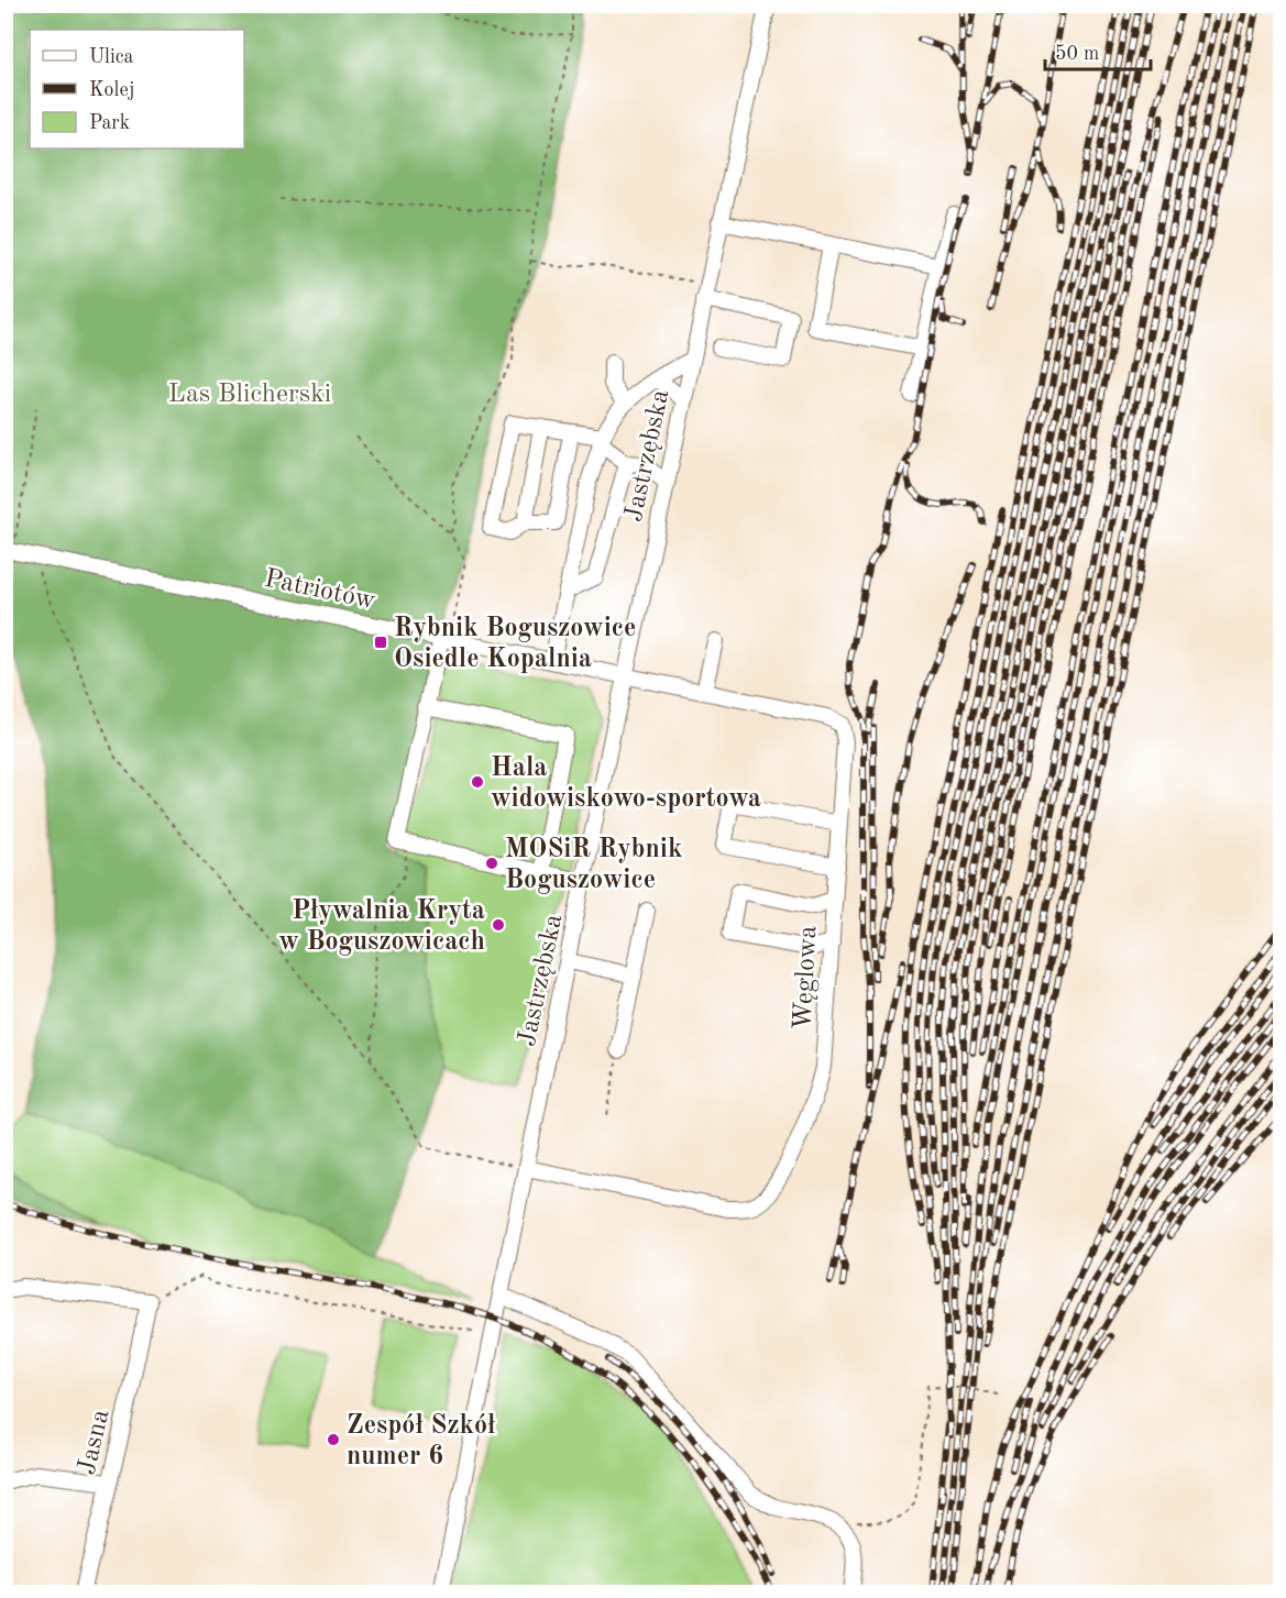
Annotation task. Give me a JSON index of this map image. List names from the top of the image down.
{
  "streets": {
    "street": [
      "Jastrzębska",
      "Patriotów",
      "Węglowa",
      "Jasna"
    ]
  },
  "crossings": [
    ["Jastrzębska", "Patriotów"],
    ["Jastrzębska", "Węglowa"],
    ["Patriotów", "Węglowa"]
  ],
  "parks": ["Las Blicherski"],
  "places": {
    "transit": ["Rybnik Boguszowice Osiedle Kopalnia"],
    "other": [
      "Hala widowiskowo-sportowa",
      "MOSiR Rybnik Boguszowice",
      "Pływalnia Kryta w Boguszowicach",
      "Zespół Szkół numer 6"
    ]
  },
  "legend": ["Ulica", "Kolej", "Park"],
  "scale_bar": "50 m"
}
